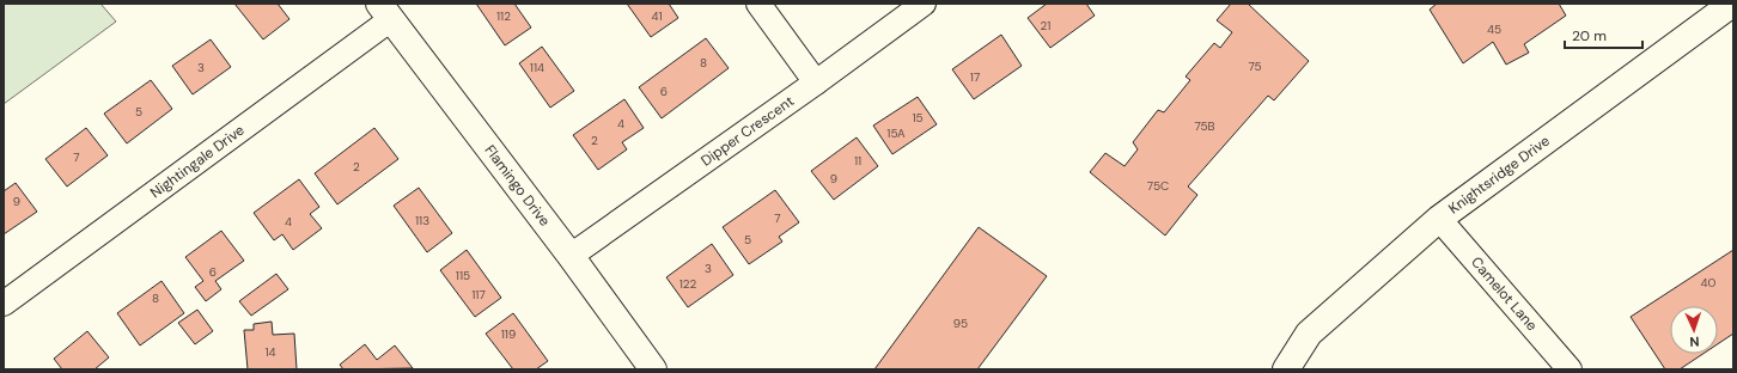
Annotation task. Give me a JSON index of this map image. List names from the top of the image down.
{
  "streets": {
    "street": [
      "Dipper Crescent",
      "Nightingale Drive",
      "Knightsridge Drive",
      "Flamingo Drive",
      "Camelot Lane"
    ]
  },
  "crossings": [
    ["Dipper Crescent", "Flamingo Drive"],
    ["Nightingale Drive", "Flamingo Drive"],
    ["Knightsridge Drive", "Camelot Lane"]
  ],
  "house_numbers": [
    "112",
    "41",
    "21",
    "45",
    "8",
    "75",
    "3",
    "114",
    "17",
    "6",
    "5",
    "15",
    "4",
    "75B",
    "15A",
    "2",
    "7",
    "11",
    "2",
    "9",
    "75C",
    "9",
    "7",
    "113",
    "4",
    "5",
    "3",
    "6",
    "115",
    "40",
    "122",
    "117",
    "8",
    "95",
    "119",
    "14"
  ],
  "scale_bar": "20 m",
  "north": "bottom"
}
